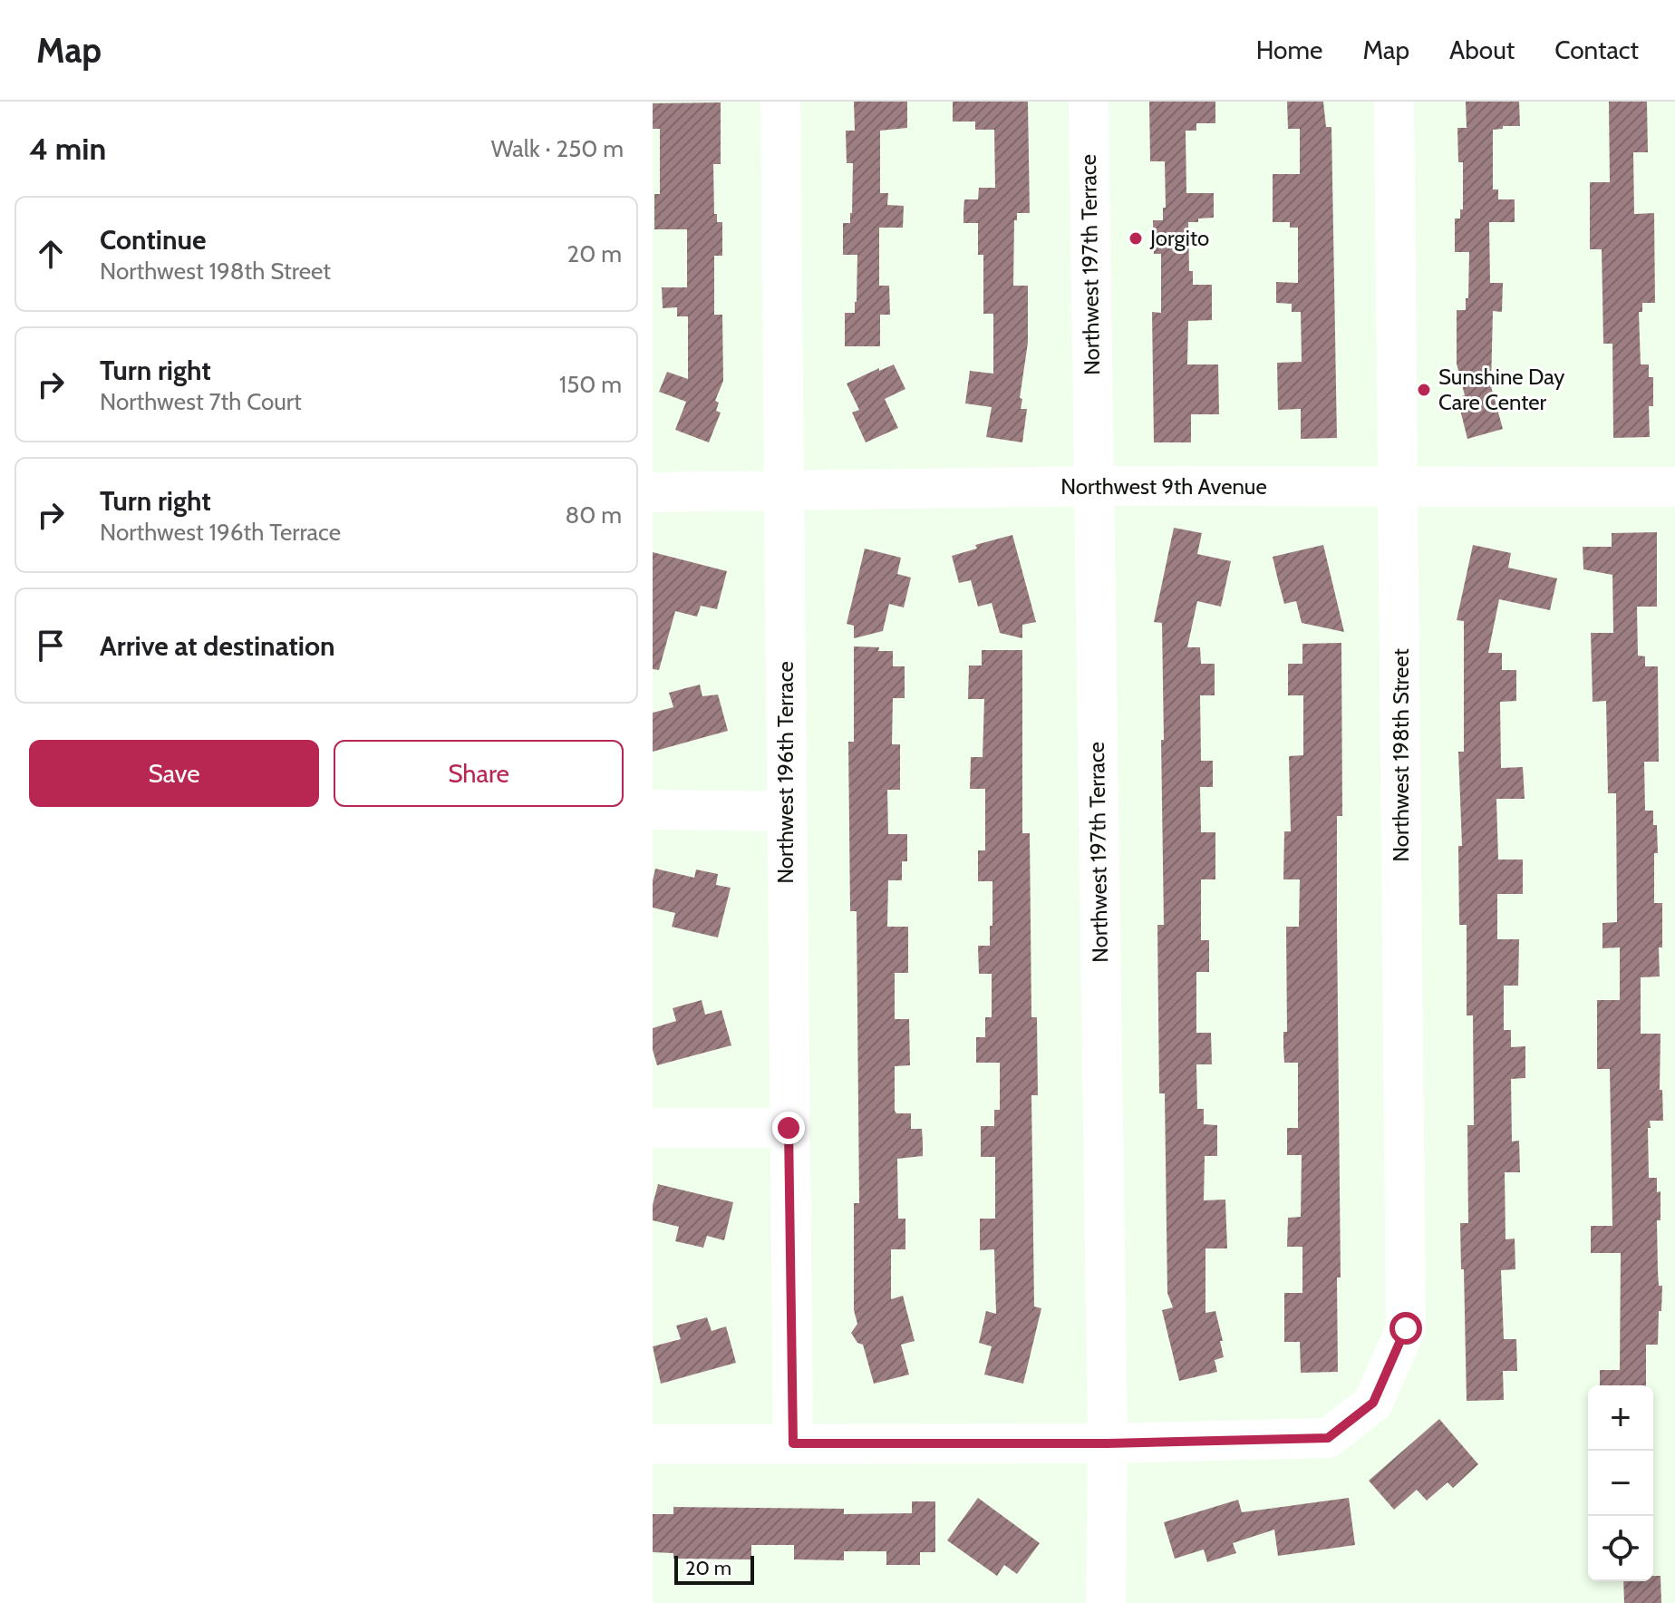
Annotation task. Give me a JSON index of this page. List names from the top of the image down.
{
  "streets": {
    "street": [
      "Northwest 197th Terrace",
      "Northwest 9th Avenue",
      "Northwest 198th Street",
      "Northwest 196th Terrace"
    ]
  },
  "crossings": [
    ["Northwest 197th Terrace", "Northwest 9th Avenue"],
    ["Northwest 197th Terrace", "Northwest 198th Street"],
    ["Northwest 9th Avenue", "Northwest 198th Street"],
    ["Northwest 9th Avenue", "Northwest 196th Terrace"]
  ],
  "places": ["Jorgito", "Sunshine Day Care Center"],
  "scale_bar": "20 m",
  "page": {
    "header": "Map",
    "nav": [
      "Home",
      "Map",
      "About",
      "Contact"
    ],
    "heading": ["4 min", "Walk · 250 m"],
    "list": [
      ["Continue", "Northwest 198th Street", "20 m"],
      ["Turn right", "Northwest 7th Court", "150 m"],
      ["Turn right", "Northwest 196th Terrace", "80 m"],
      "Arrive at destination"
    ],
    "buttons": ["Save", "Share"],
    "map_buttons": ["+", "−"],
    "scale": "20 m"
  }
}
